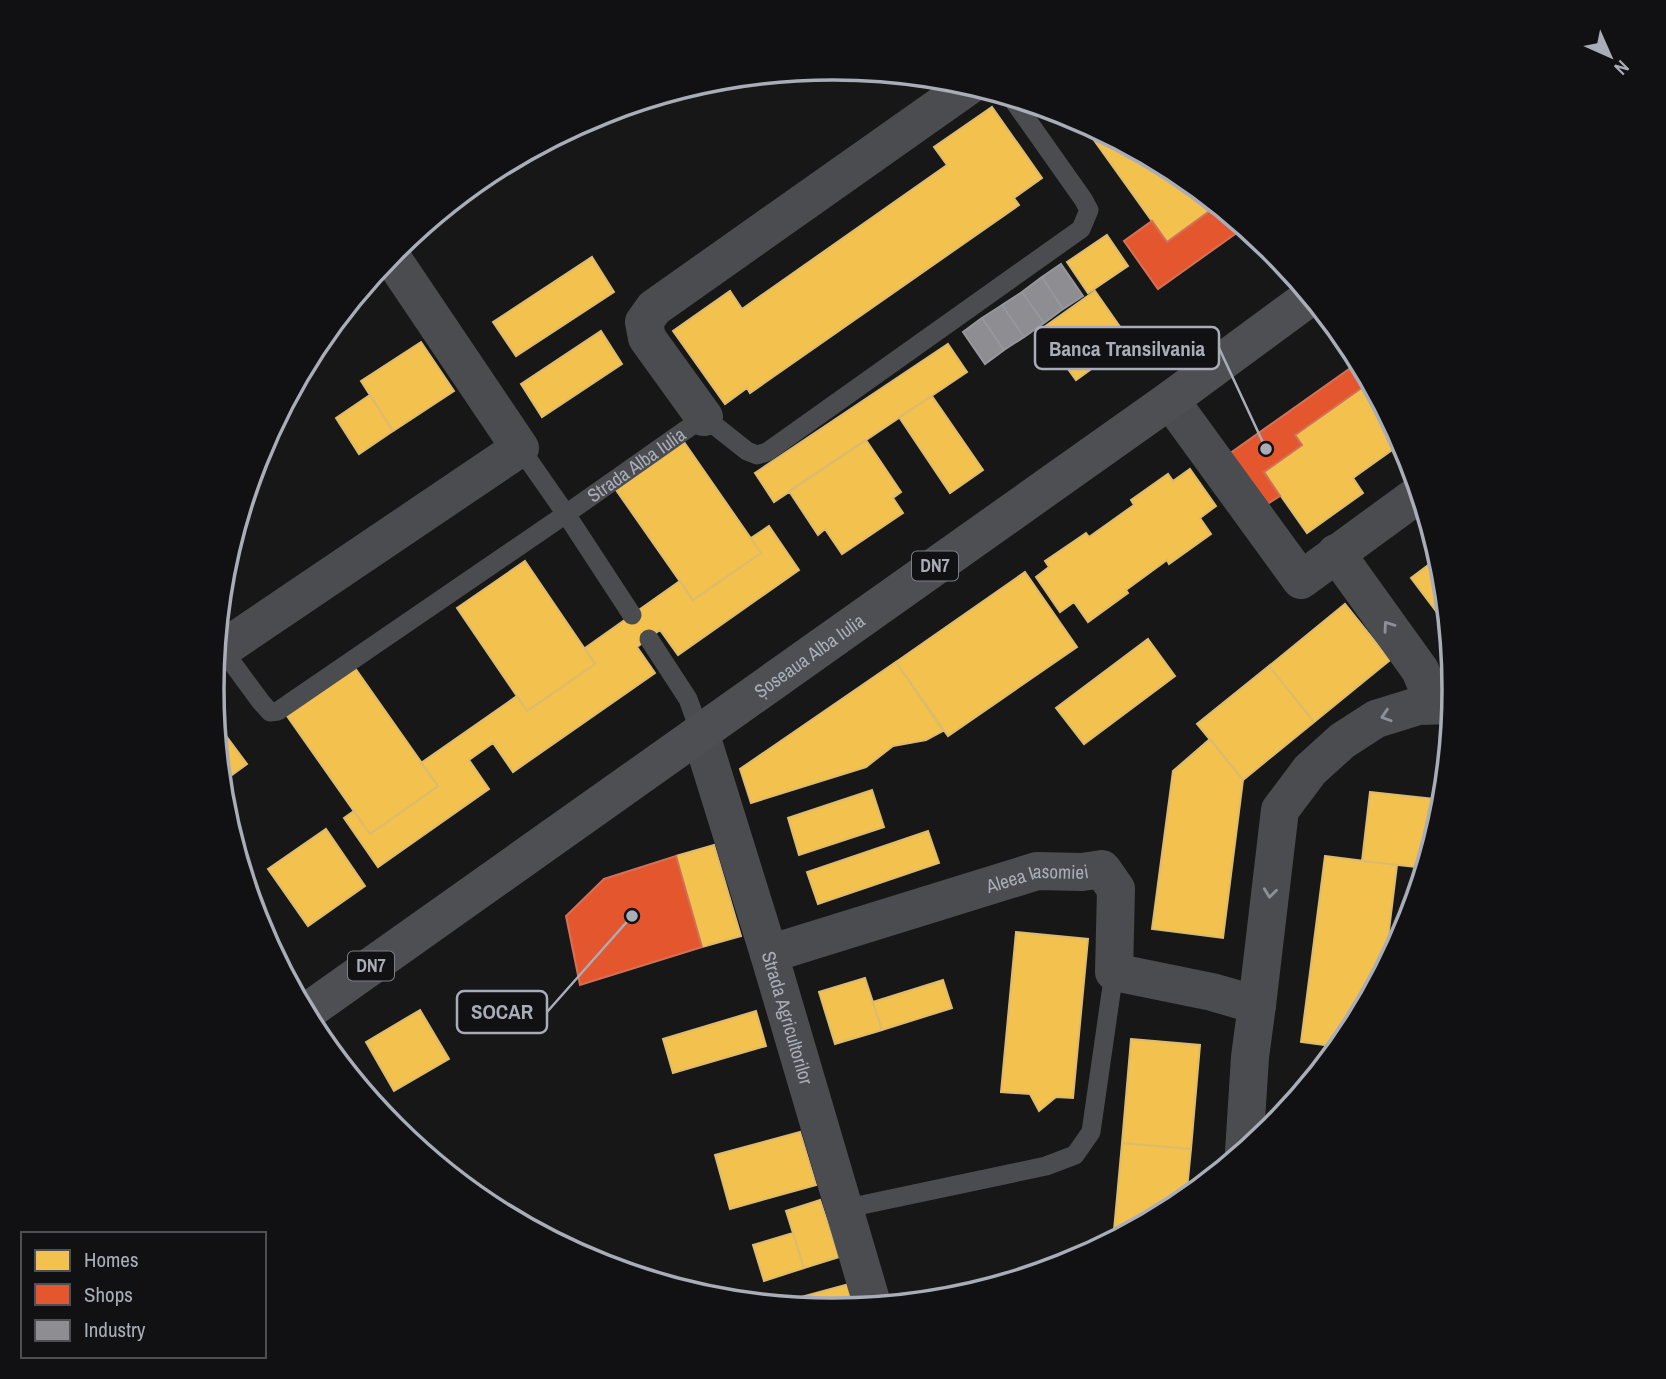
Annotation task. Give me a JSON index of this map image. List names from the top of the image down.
{
  "streets": {
    "main road": ["DN7", "Șoseaua Alba Iulia"],
    "street": ["Aleea Iasomiei", "Strada Agricultorilor"],
    "lane": ["Strada Alba Iulia"]
  },
  "crossings": [
    ["Șoseaua Alba Iulia", "Strada Agricultorilor"],
    ["Aleea Iasomiei", "Strada Agricultorilor"]
  ],
  "places": ["Banca Transilvania", "SOCAR"],
  "legend": ["Homes", "Shops", "Industry"],
  "north": "bottom right"
}
